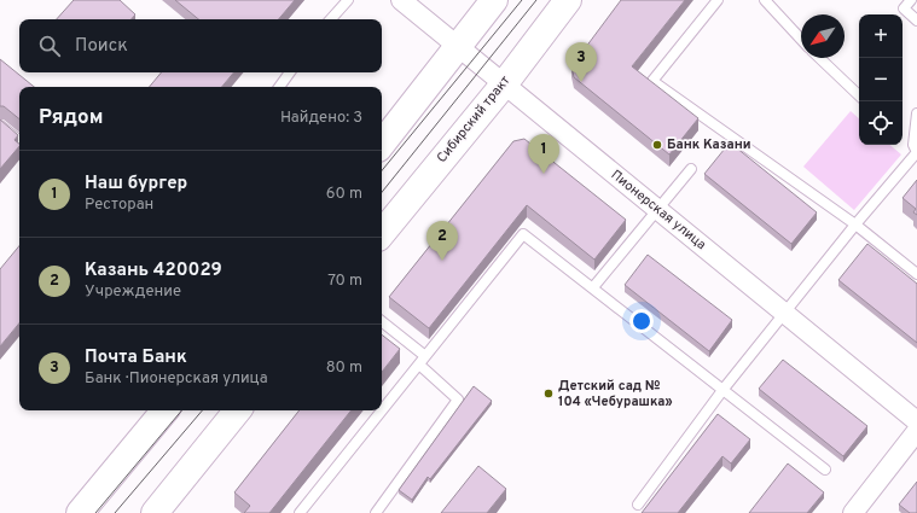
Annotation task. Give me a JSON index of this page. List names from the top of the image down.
{
  "streets": {
    "main road": ["Сибирский тракт"],
    "street": ["Пионерская улица"]
  },
  "crossings": [
    ["Сибирский тракт", "Пионерская улица"]
  ],
  "places": ["Банк Казани", "Детский сад № 104 «Чебурашка»"],
  "north": "bottom left",
  "page": {
    "map_buttons": ["+", "−"],
    "search": "Поиск",
    "pins": ["3", "1", "2"],
    "heading": ["Рядом", "Найдено: 3"],
    "list": [
      {
        "mark": "1",
        "name": "Наш бургер",
        "note": "Ресторан",
        "value": "60 m"
      },
      {
        "mark": "2",
        "name": "Казань 420029",
        "note": "Учреждение",
        "value": "70 m"
      },
      {
        "mark": "3",
        "name": "Почта Банк",
        "note": "Банк · Пионерская улица",
        "value": "80 m"
      }
    ]
  }
}
